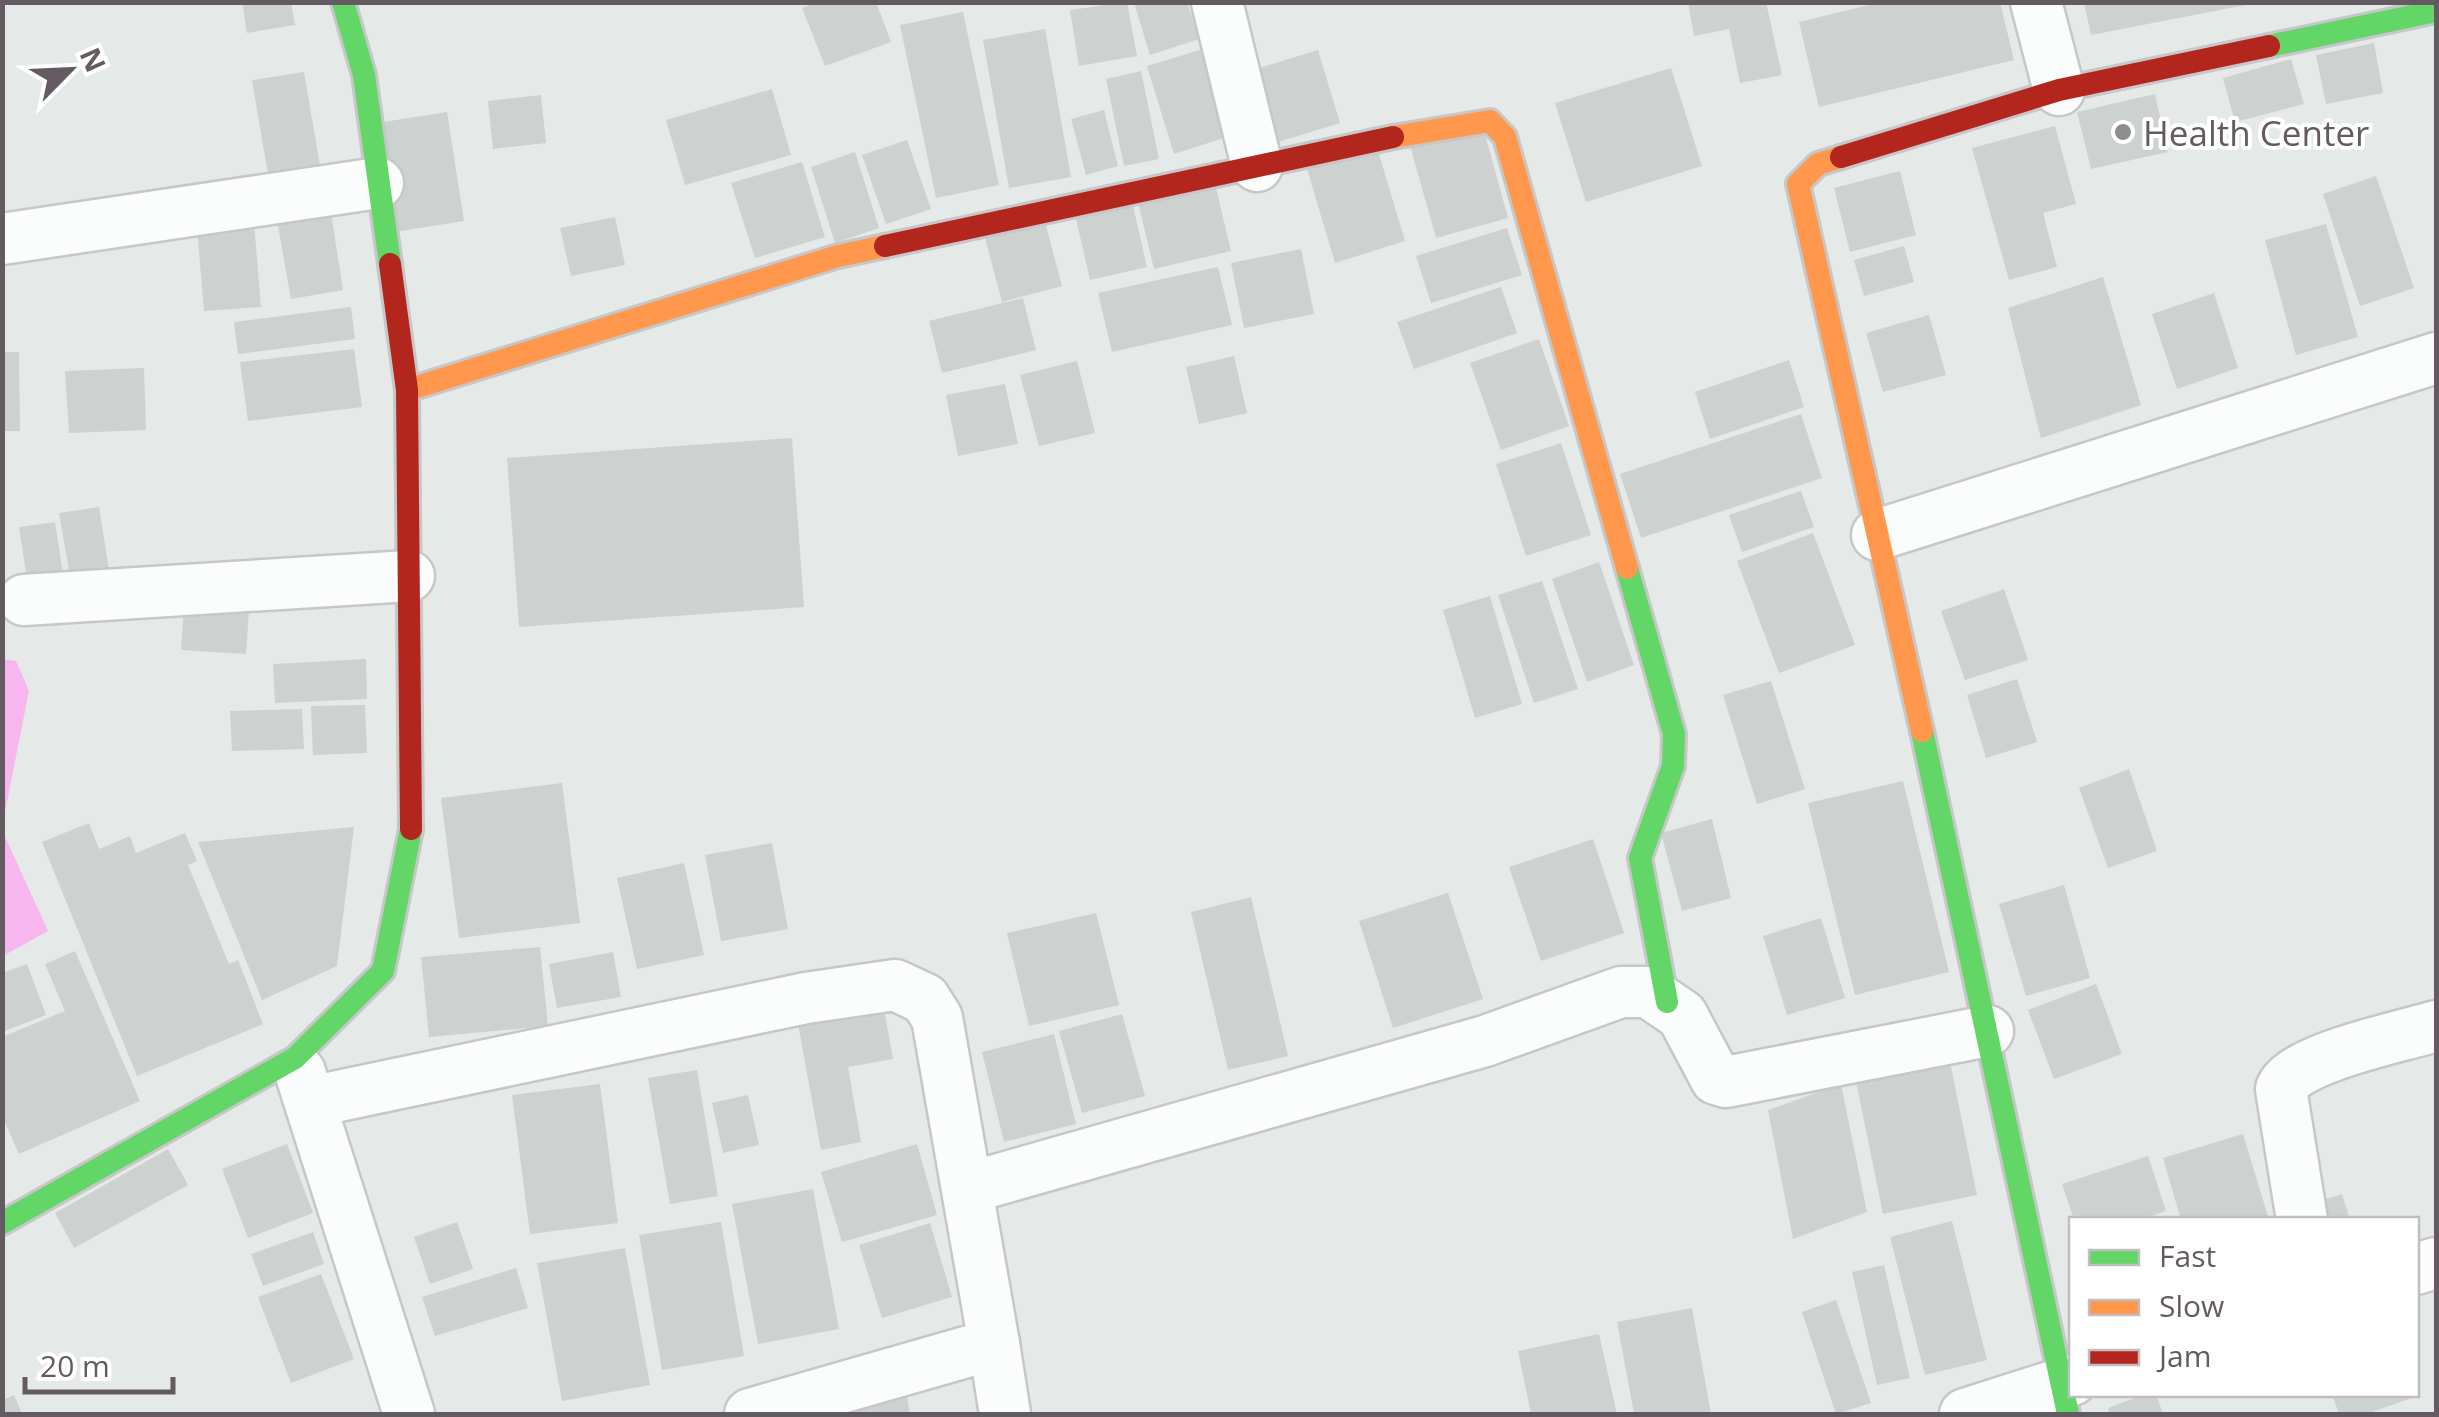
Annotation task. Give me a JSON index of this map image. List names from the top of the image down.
{
  "places": ["Health Center"],
  "legend": ["Fast", "Slow", "Jam"],
  "scale_bar": "20 m",
  "north": "top right"
}
